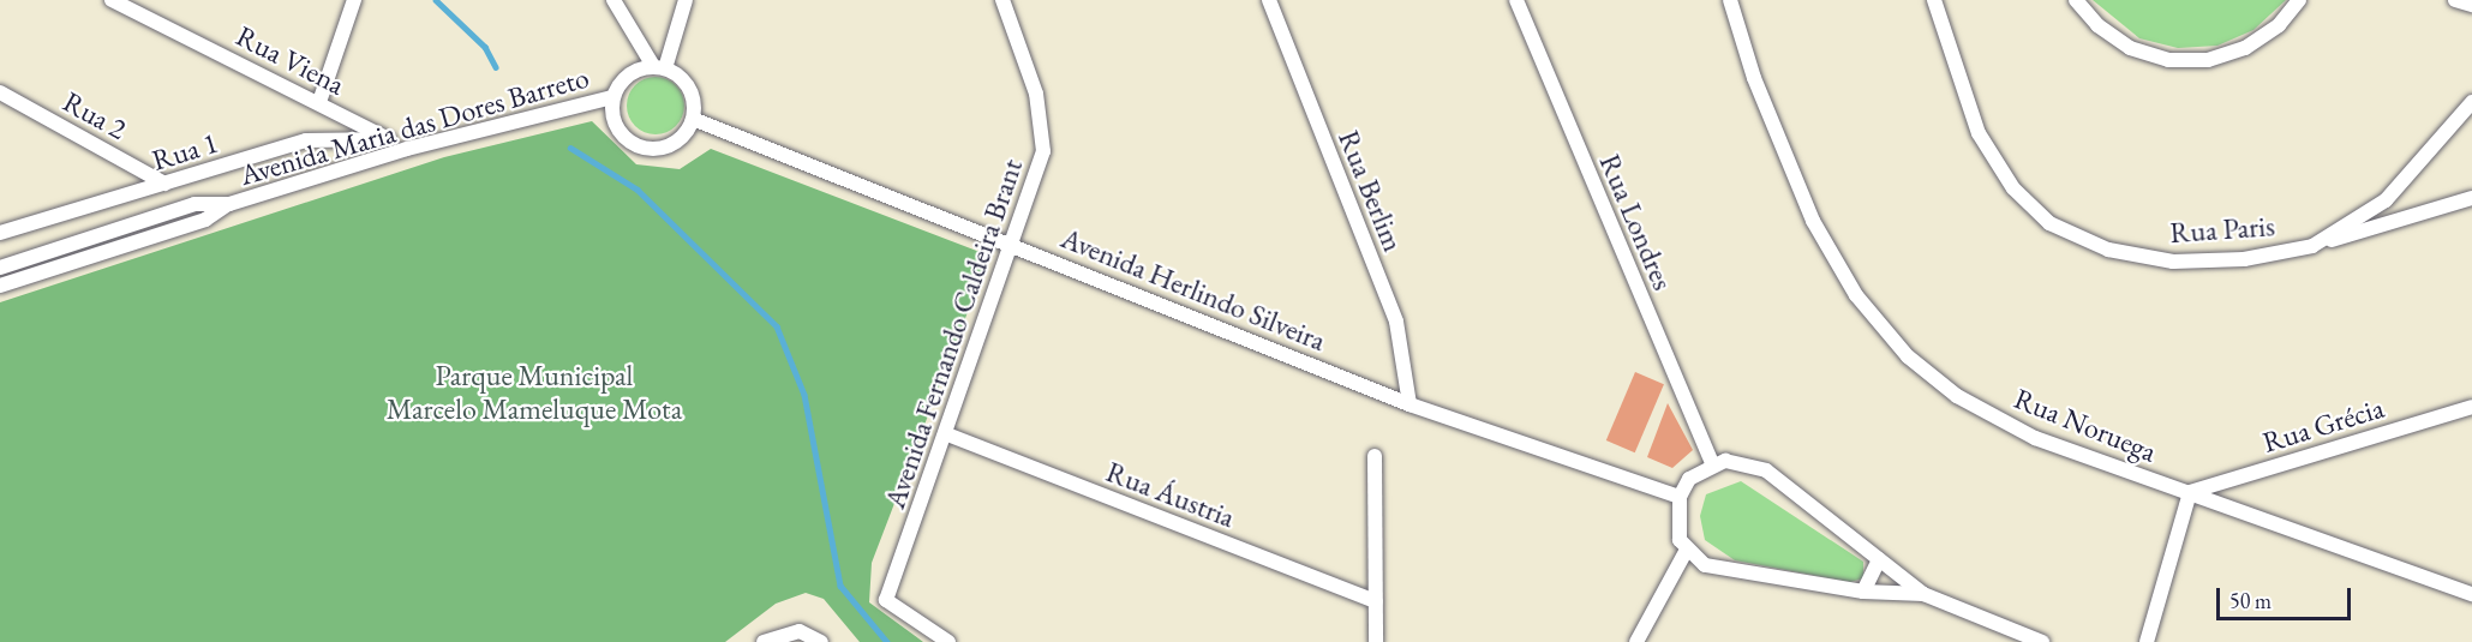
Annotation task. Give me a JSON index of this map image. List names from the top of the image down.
{
  "streets": {
    "street": [
      "Rua Viena",
      "Rua 2",
      "Avenida Maria das Dores Barreto",
      "Rua 1",
      "Rua Berlim",
      "Rua Londres",
      "Rua Paris",
      "Avenida Herlindo Silveira",
      "Avenida Fernando Caldeira Brant",
      "Rua Noruega",
      "Rua Grécia",
      "Rua Áustria"
    ]
  },
  "crossings": [
    ["Rua Viena", "Avenida Maria das Dores Barreto"],
    ["Rua Viena", "Rua 1"],
    ["Rua 2", "Rua 1"],
    ["Avenida Maria das Dores Barreto", "Avenida Herlindo Silveira"],
    ["Rua Berlim", "Avenida Herlindo Silveira"],
    ["Avenida Herlindo Silveira", "Avenida Fernando Caldeira Brant"],
    ["Avenida Fernando Caldeira Brant", "Rua Áustria"],
    ["Rua Noruega", "Rua Grécia"]
  ],
  "parks": ["Parque Municipal Marcelo Mameluque Mota"],
  "scale_bar": "50 m"
}
